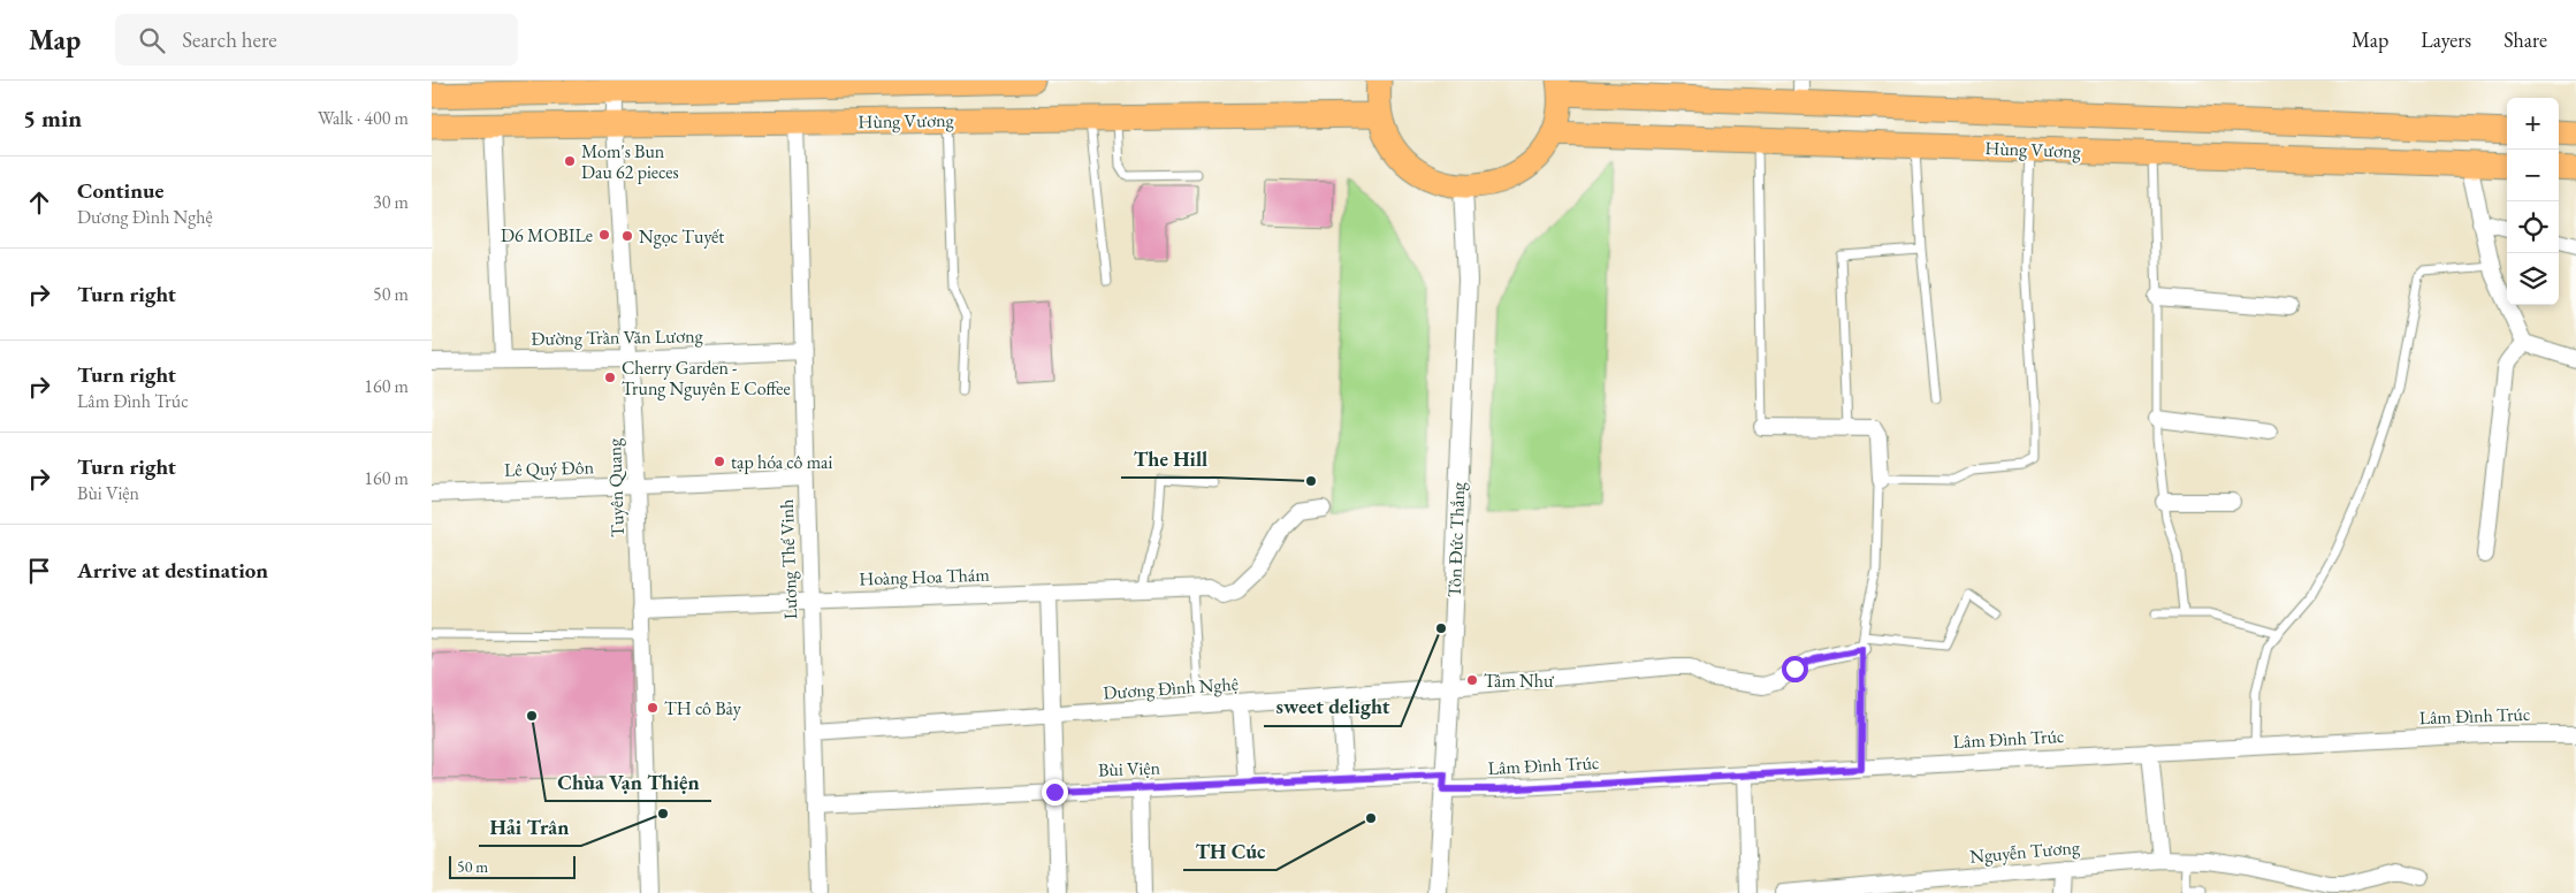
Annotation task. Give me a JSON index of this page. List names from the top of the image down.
{
  "streets": {
    "main road": ["Hùng Vương"],
    "street": [
      "Đường Trần Văn Lương",
      "Lê Quý Đôn",
      "Tuyên Quang",
      "Tôn Đức Thắng",
      "Lương Thế Vinh",
      "Hoàng Hoa Thám",
      "Dương Đình Nghệ",
      "Lâm Đình Trúc",
      "Bùi Viện",
      "Nguyễn Tương"
    ]
  },
  "crossings": [
    ["Hùng Vương", "Tuyên Quang"],
    ["Hùng Vương", "Lương Thế Vinh"],
    ["Đường Trần Văn Lương", "Tuyên Quang"],
    ["Đường Trần Văn Lương", "Lương Thế Vinh"],
    ["Lê Quý Đôn", "Tuyên Quang"],
    ["Lê Quý Đôn", "Lương Thế Vinh"],
    ["Tuyên Quang", "Hoàng Hoa Thám"],
    ["Tôn Đức Thắng", "Dương Đình Nghệ"],
    ["Tôn Đức Thắng", "Lâm Đình Trúc"],
    ["Tôn Đức Thắng", "Bùi Viện"],
    ["Lương Thế Vinh", "Hoàng Hoa Thám"],
    ["Lương Thế Vinh", "Dương Đình Nghệ"],
    ["Lương Thế Vinh", "Bùi Viện"],
    ["Lâm Đình Trúc", "Bùi Viện"]
  ],
  "places": [
    "Mom's Bun Dau 62 pieces",
    "D6 MOBILe",
    "Ngọc Tuyết",
    "Cherry Garden - Trung Nguyên E Coffee",
    "tạp hóa cô mai",
    "The Hill",
    "sweet delight",
    "Tâm Như",
    "TH cô Bảy",
    "Chùa Vạn Thiện",
    "Hải Trân",
    "TH Cúc"
  ],
  "scale_bar": "50 m",
  "page": {
    "header": "Map",
    "search": "Search here",
    "nav": ["Map", "Layers", "Share"],
    "heading": ["5 min", "Walk · 400 m"],
    "map_buttons": ["+", "−"],
    "list": [
      ["Continue", "Dương Đình Nghệ", "30 m"],
      ["Turn right", "50 m"],
      ["Turn right", "Lâm Đình Trúc", "160 m"],
      ["Turn right", "Bùi Viện", "160 m"],
      "Arrive at destination"
    ],
    "scale": "50 m"
  }
}
